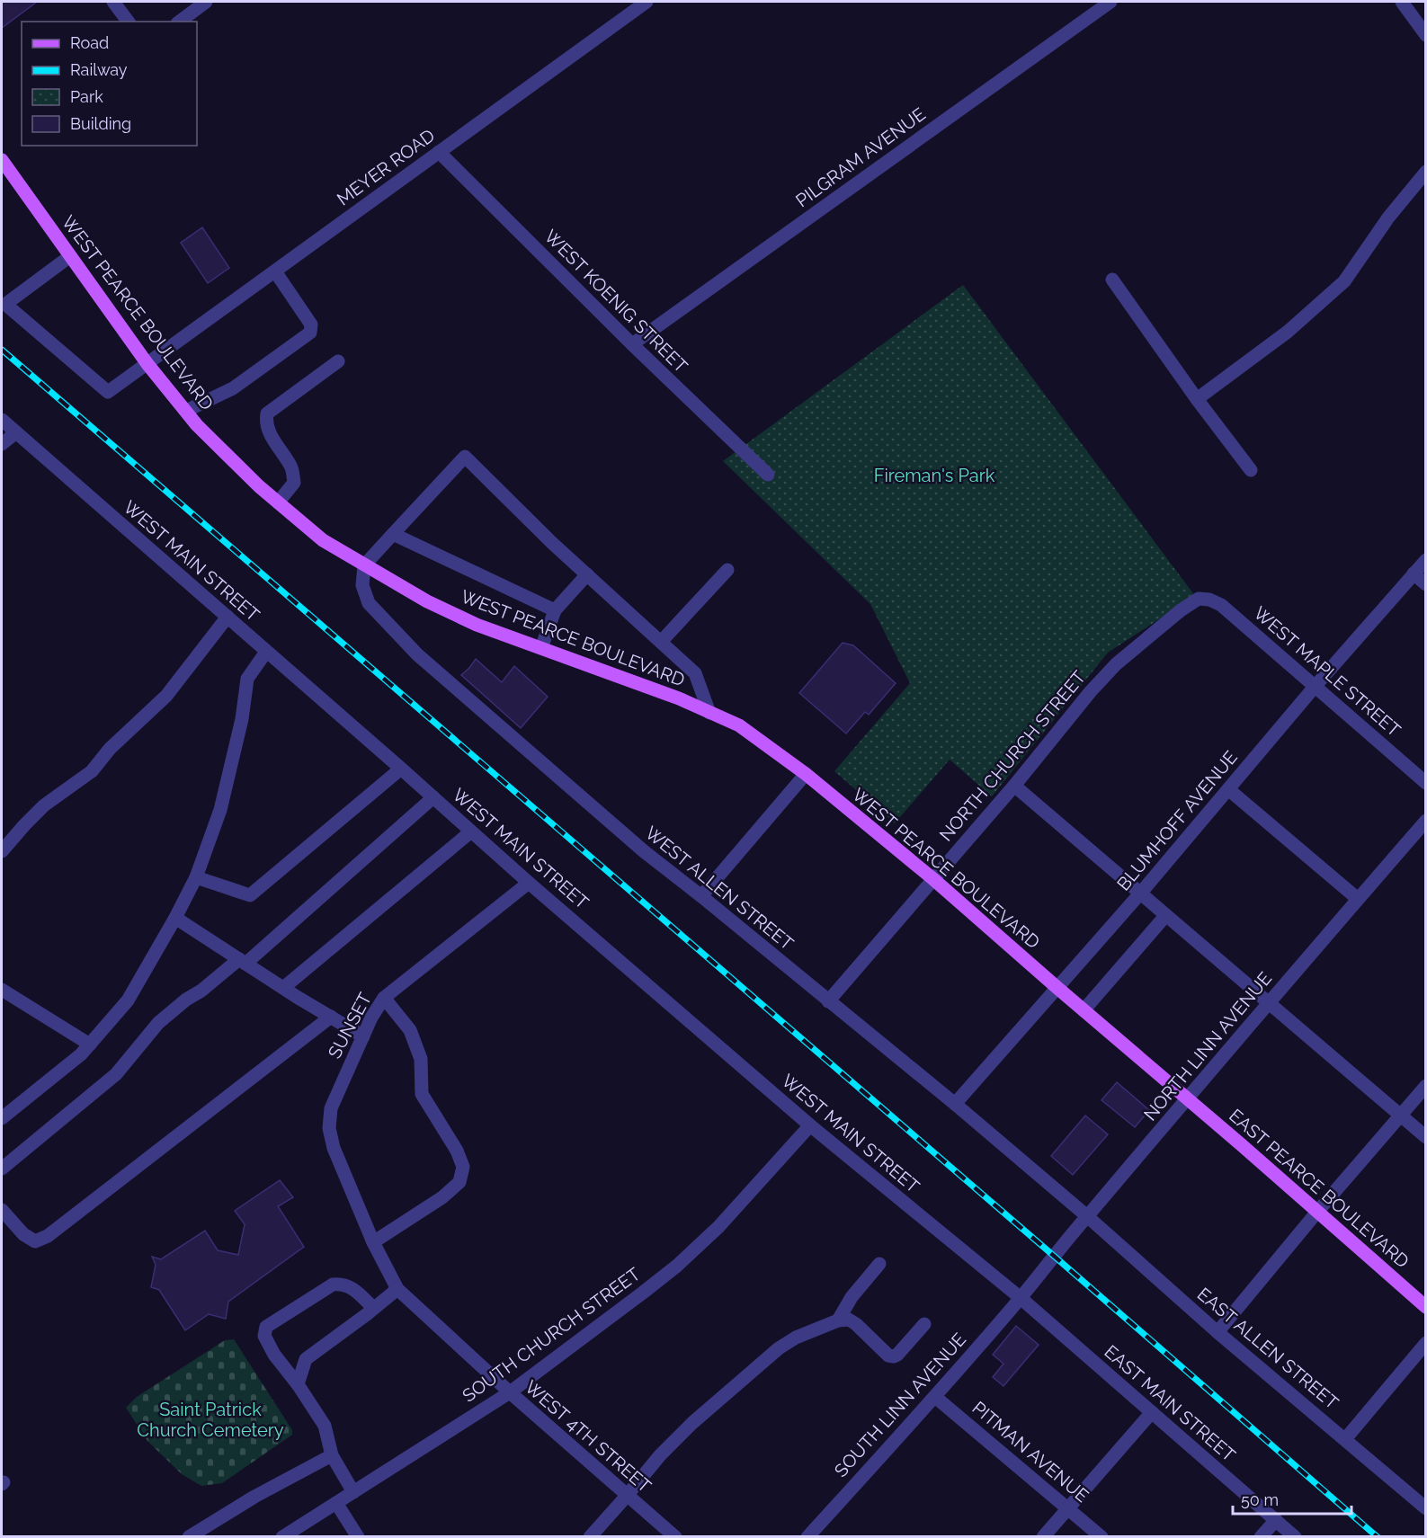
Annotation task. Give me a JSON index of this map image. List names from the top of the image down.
{
  "streets": {
    "main road": ["WEST PEARCE BOULEVARD", "EAST PEARCE BOULEVARD"],
    "street": [
      "PILGRAM AVENUE",
      "MEYER ROAD",
      "WEST KOENIG STREET",
      "WEST MAIN STREET",
      "WEST MAPLE STREET",
      "NORTH CHURCH STREET",
      "BLUMHOFF AVENUE",
      "WEST ALLEN STREET",
      "SUNSET",
      "NORTH LINN AVENUE",
      "SOUTH CHURCH STREET",
      "EAST ALLEN STREET",
      "EAST MAIN STREET",
      "SOUTH LINN AVENUE",
      "WEST 4TH STREET",
      "PITMAN AVENUE"
    ]
  },
  "crossings": [
    ["PILGRAM AVENUE", "WEST KOENIG STREET"],
    ["MEYER ROAD", "WEST KOENIG STREET"],
    ["MEYER ROAD", "WEST PEARCE BOULEVARD"],
    ["WEST PEARCE BOULEVARD", "NORTH CHURCH STREET"],
    ["WEST PEARCE BOULEVARD", "BLUMHOFF AVENUE"],
    ["WEST PEARCE BOULEVARD", "WEST ALLEN STREET"],
    ["WEST PEARCE BOULEVARD", "NORTH LINN AVENUE"],
    ["WEST PEARCE BOULEVARD", "EAST PEARCE BOULEVARD"],
    ["WEST MAIN STREET", "SUNSET"],
    ["WEST MAIN STREET", "NORTH LINN AVENUE"],
    ["WEST MAIN STREET", "SOUTH CHURCH STREET"],
    ["WEST MAIN STREET", "EAST MAIN STREET"],
    ["WEST MAIN STREET", "SOUTH LINN AVENUE"],
    ["WEST MAPLE STREET", "NORTH CHURCH STREET"],
    ["WEST MAPLE STREET", "BLUMHOFF AVENUE"],
    ["NORTH CHURCH STREET", "WEST ALLEN STREET"],
    ["BLUMHOFF AVENUE", "WEST ALLEN STREET"],
    ["WEST ALLEN STREET", "NORTH LINN AVENUE"],
    ["WEST ALLEN STREET", "EAST ALLEN STREET"],
    ["SUNSET", "WEST 4TH STREET"],
    ["NORTH LINN AVENUE", "EAST PEARCE BOULEVARD"],
    ["NORTH LINN AVENUE", "EAST ALLEN STREET"],
    ["NORTH LINN AVENUE", "EAST MAIN STREET"],
    ["NORTH LINN AVENUE", "SOUTH LINN AVENUE"],
    ["SOUTH CHURCH STREET", "WEST 4TH STREET"],
    ["EAST MAIN STREET", "SOUTH LINN AVENUE"],
    ["SOUTH LINN AVENUE", "PITMAN AVENUE"]
  ],
  "parks": ["Fireman's Park", "Saint Patrick Church Cemetery"],
  "legend": [
    "Road",
    "Railway",
    "Park",
    "Building"
  ],
  "scale_bar": "50 m"
}
